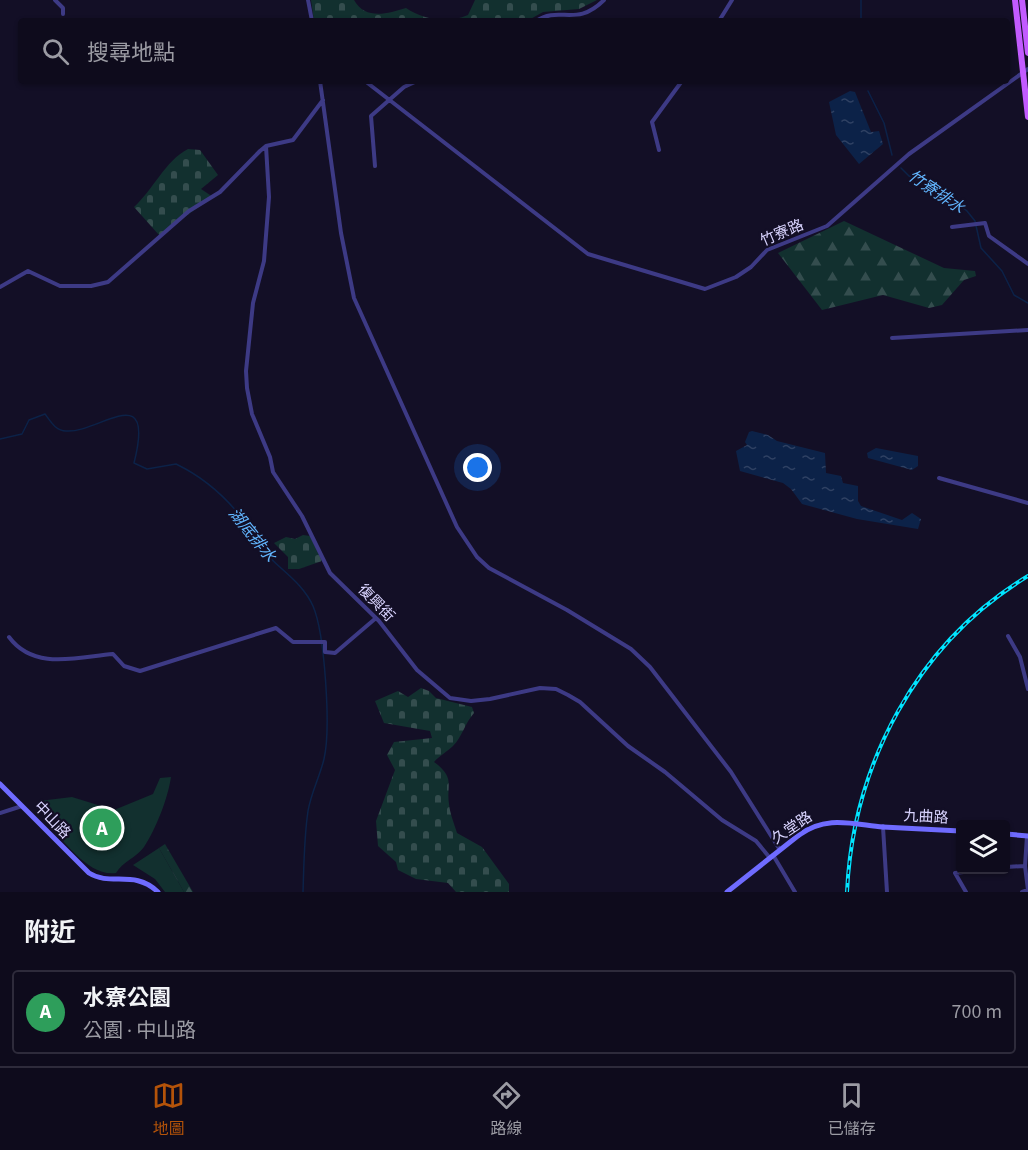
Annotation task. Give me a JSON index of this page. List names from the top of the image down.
{
  "streets": {
    "street": [
      "竹寮路",
      "復興街",
      "九曲路",
      "中山路",
      "久堂路"
    ]
  },
  "crossings": [
    ["復興街", "久堂路"],
    ["九曲路", "久堂路"]
  ],
  "water": ["竹寮排水", "湖底排水"],
  "page": {
    "search": "搜尋地點",
    "pins": "A",
    "heading": "附近",
    "list": [
      {
        "mark": "A",
        "name": "水寮公園",
        "note": "公園 · 中山路",
        "value": "700 m"
      }
    ],
    "nav": ["地圖", "路線", "已儲存"]
  }
}
